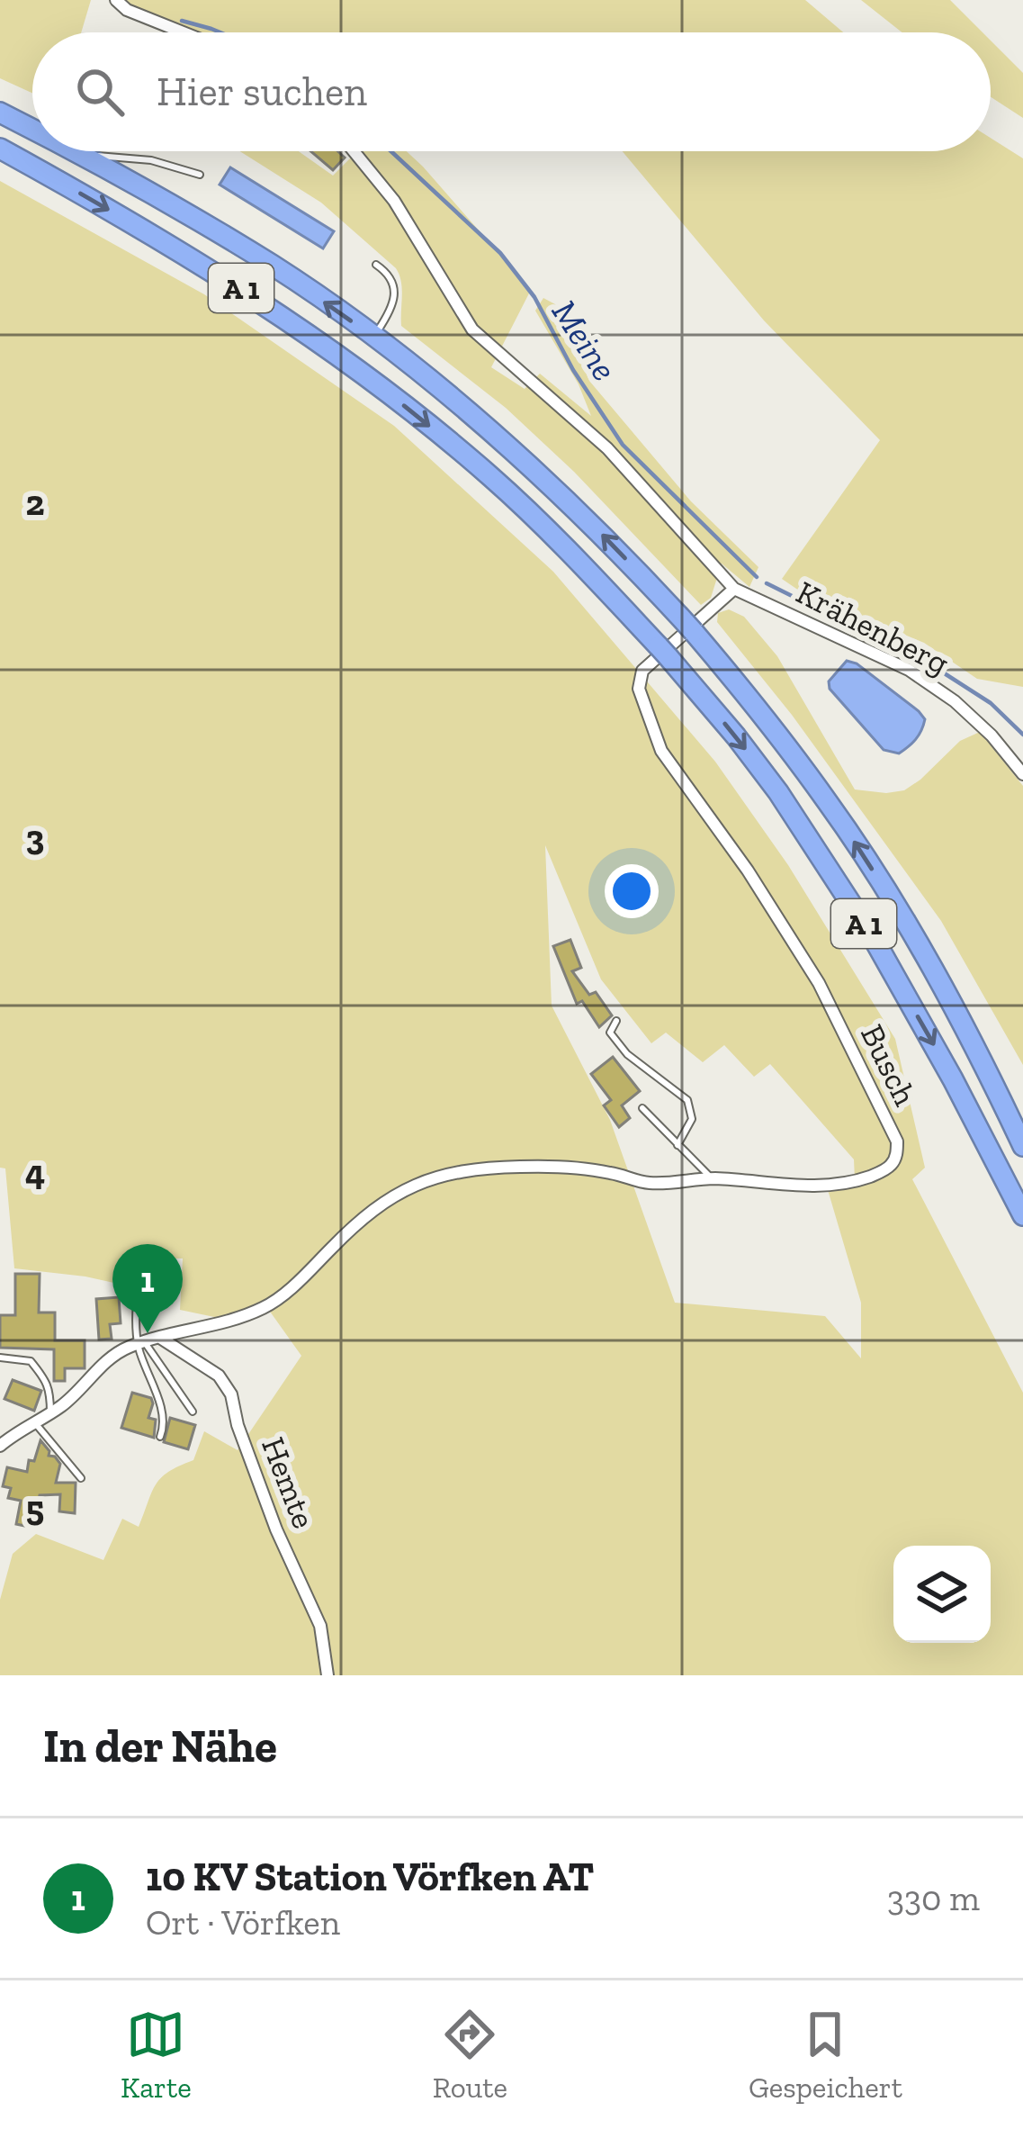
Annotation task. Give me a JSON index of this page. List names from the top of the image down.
{
  "streets": {
    "highway": ["A 1"],
    "street": ["Krähenberg", "Busch", "Hemte"]
  },
  "crossings": [
    ["Krähenberg", "Busch"],
    ["Busch", "Hemte"]
  ],
  "water": ["Meine"],
  "page": {
    "search": "Hier suchen",
    "pins": "1",
    "heading": "In der Nähe",
    "list": [
      {
        "mark": "1",
        "name": "10 KV Station Vörfken AT",
        "note": "Ort · Vörfken",
        "value": "330 m"
      }
    ],
    "nav": ["Karte", "Route", "Gespeichert"]
  },
  "grid": {
    "rows": [
      "2",
      "3",
      "4",
      "5"
    ]
  }
}
